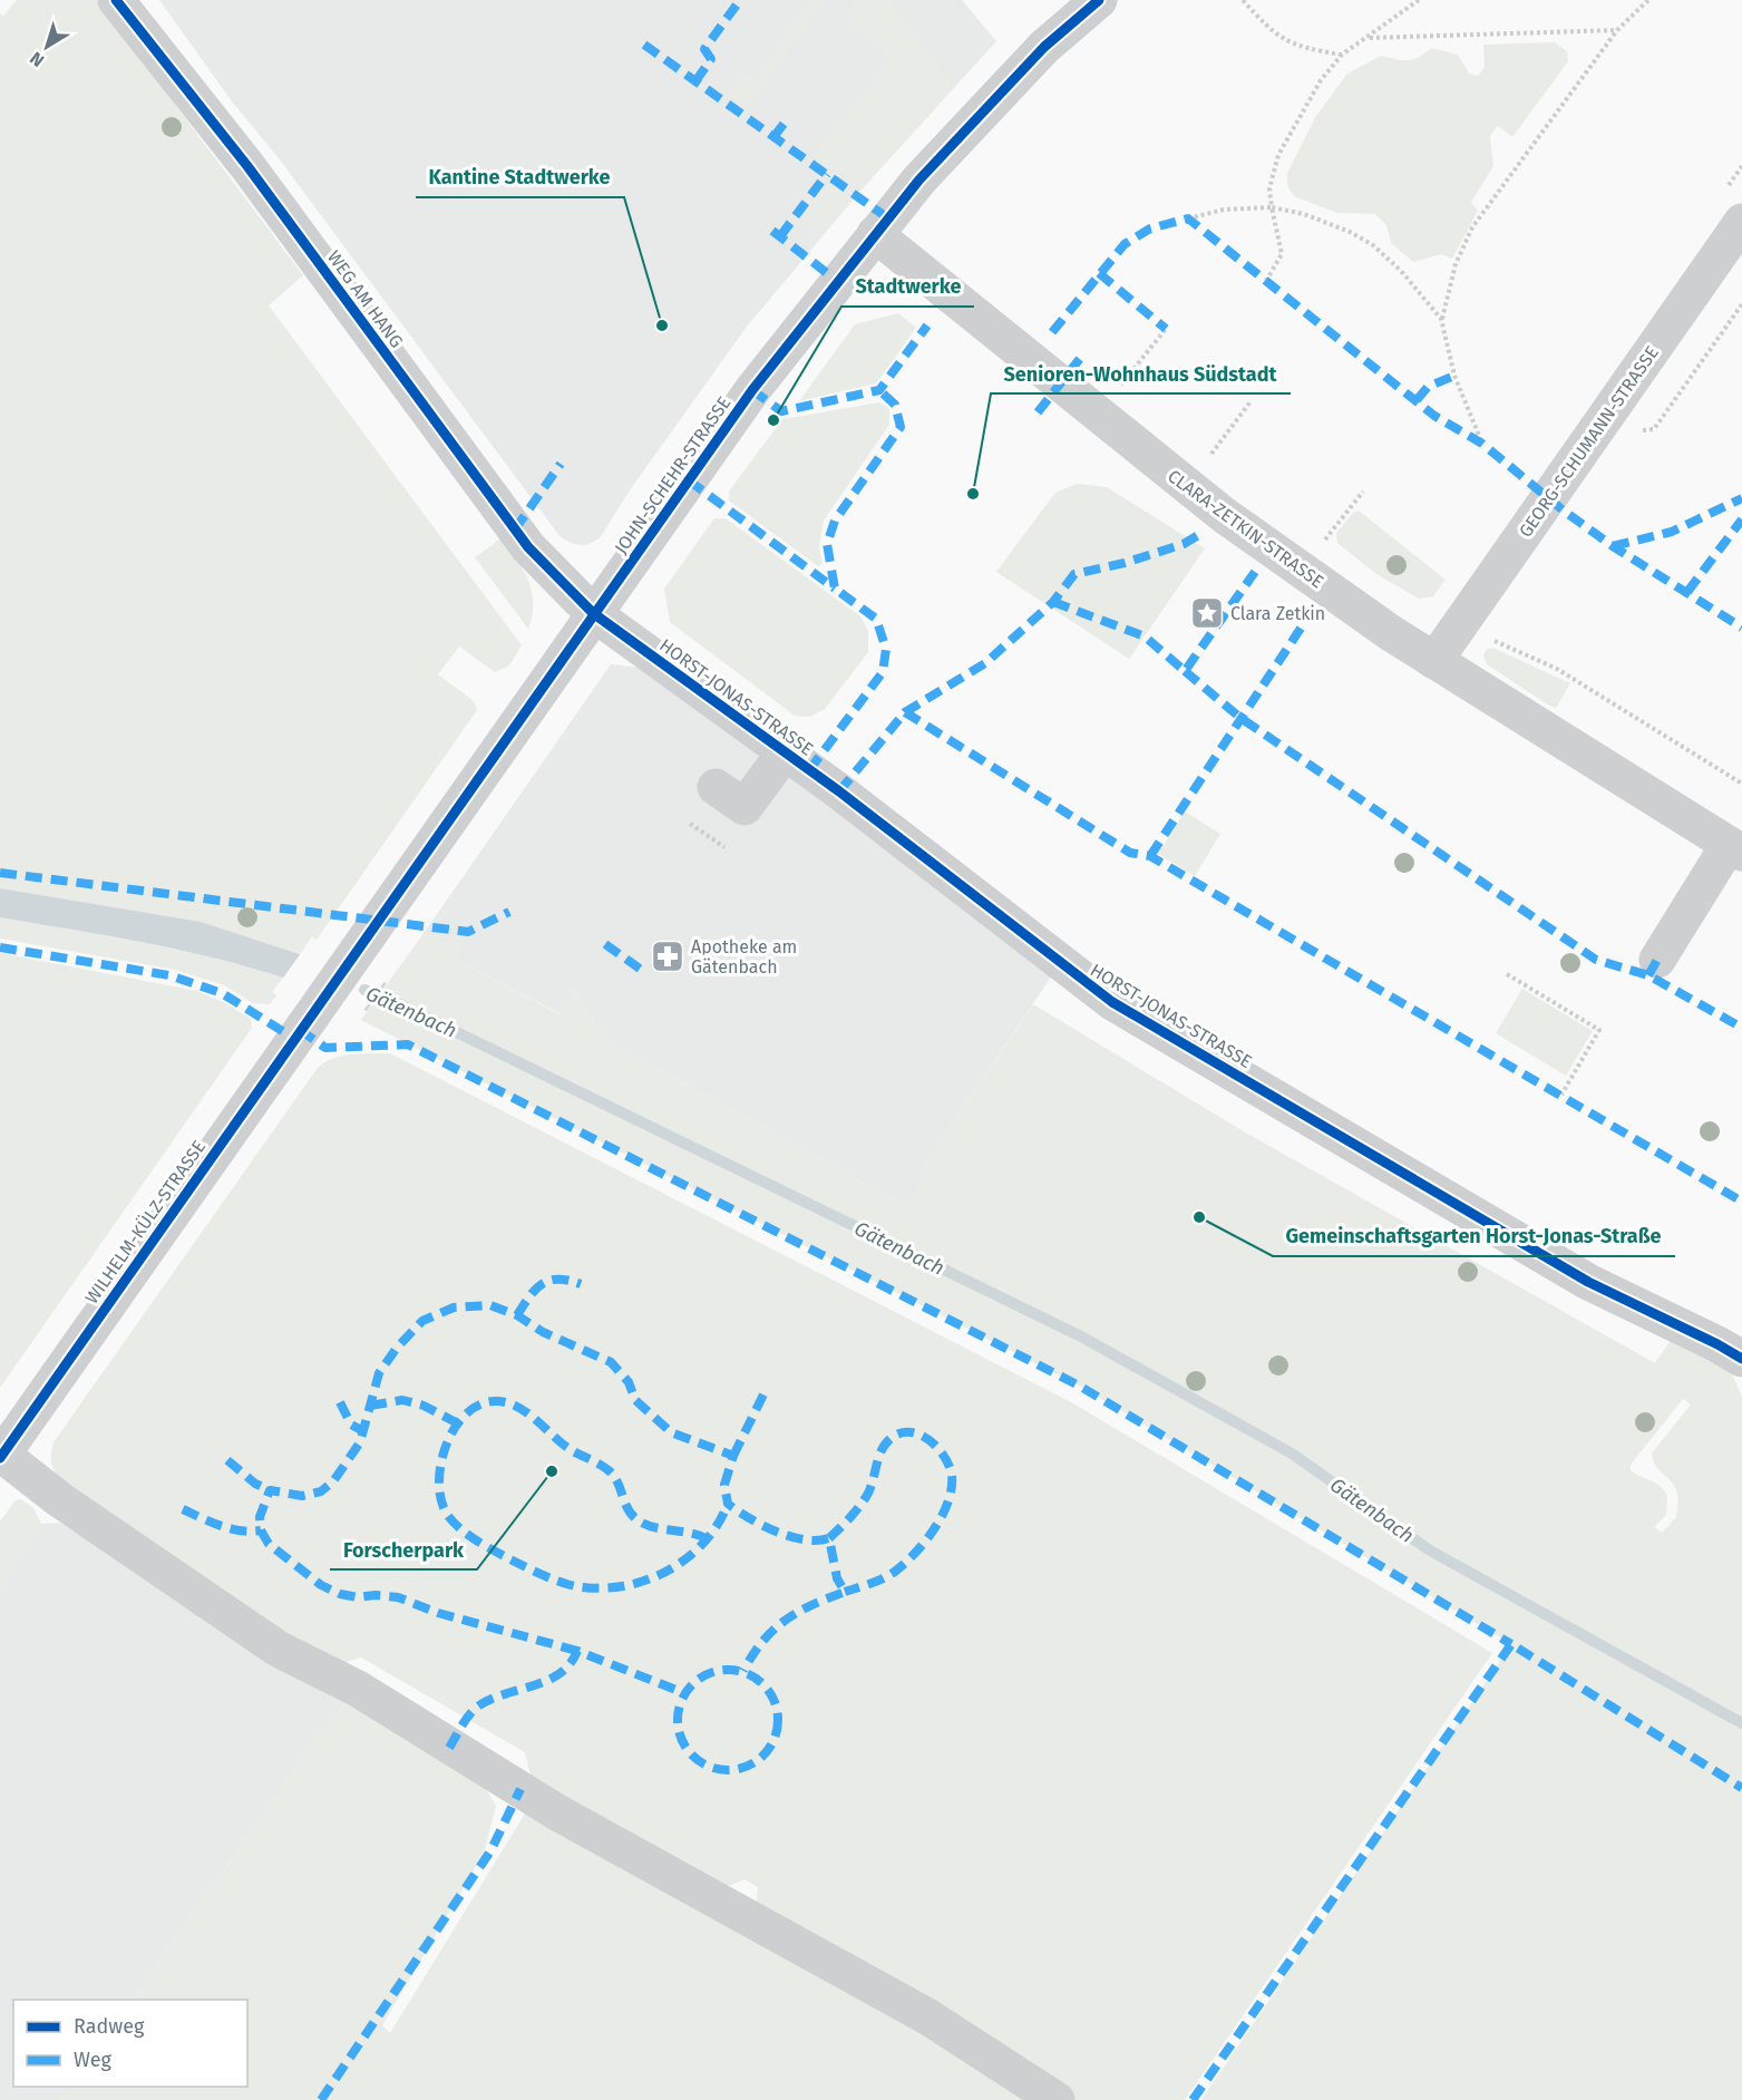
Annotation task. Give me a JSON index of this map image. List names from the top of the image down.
{
  "streets": {
    "street": [
      "WEG AM HANG",
      "GEORG-SCHUMANN-STRASSE",
      "JOHN-SCHEHR-STRASSE",
      "CLARA-ZETKIN-STRASSE",
      "HORST-JONAS-STRASSE",
      "WILHELM-KÜLZ-STRASSE"
    ]
  },
  "crossings": [
    ["WEG AM HANG", "JOHN-SCHEHR-STRASSE"],
    ["WEG AM HANG", "HORST-JONAS-STRASSE"],
    ["GEORG-SCHUMANN-STRASSE", "CLARA-ZETKIN-STRASSE"],
    ["JOHN-SCHEHR-STRASSE", "CLARA-ZETKIN-STRASSE"],
    ["JOHN-SCHEHR-STRASSE", "HORST-JONAS-STRASSE"],
    ["JOHN-SCHEHR-STRASSE", "WILHELM-KÜLZ-STRASSE"]
  ],
  "water": ["Gätenbach"],
  "places": {
    "other": [
      "Kantine Stadtwerke",
      "Stadtwerke",
      "Senioren-Wohnhaus Südstadt",
      "Gemeinschaftsgarten Horst-Jonas-Straße",
      "Forscherpark"
    ],
    "place": ["Clara Zetkin"],
    "pharmacy": ["Apotheke am Gätenbach"]
  },
  "legend": ["Radweg", "Weg"],
  "north": "bottom left"
}
